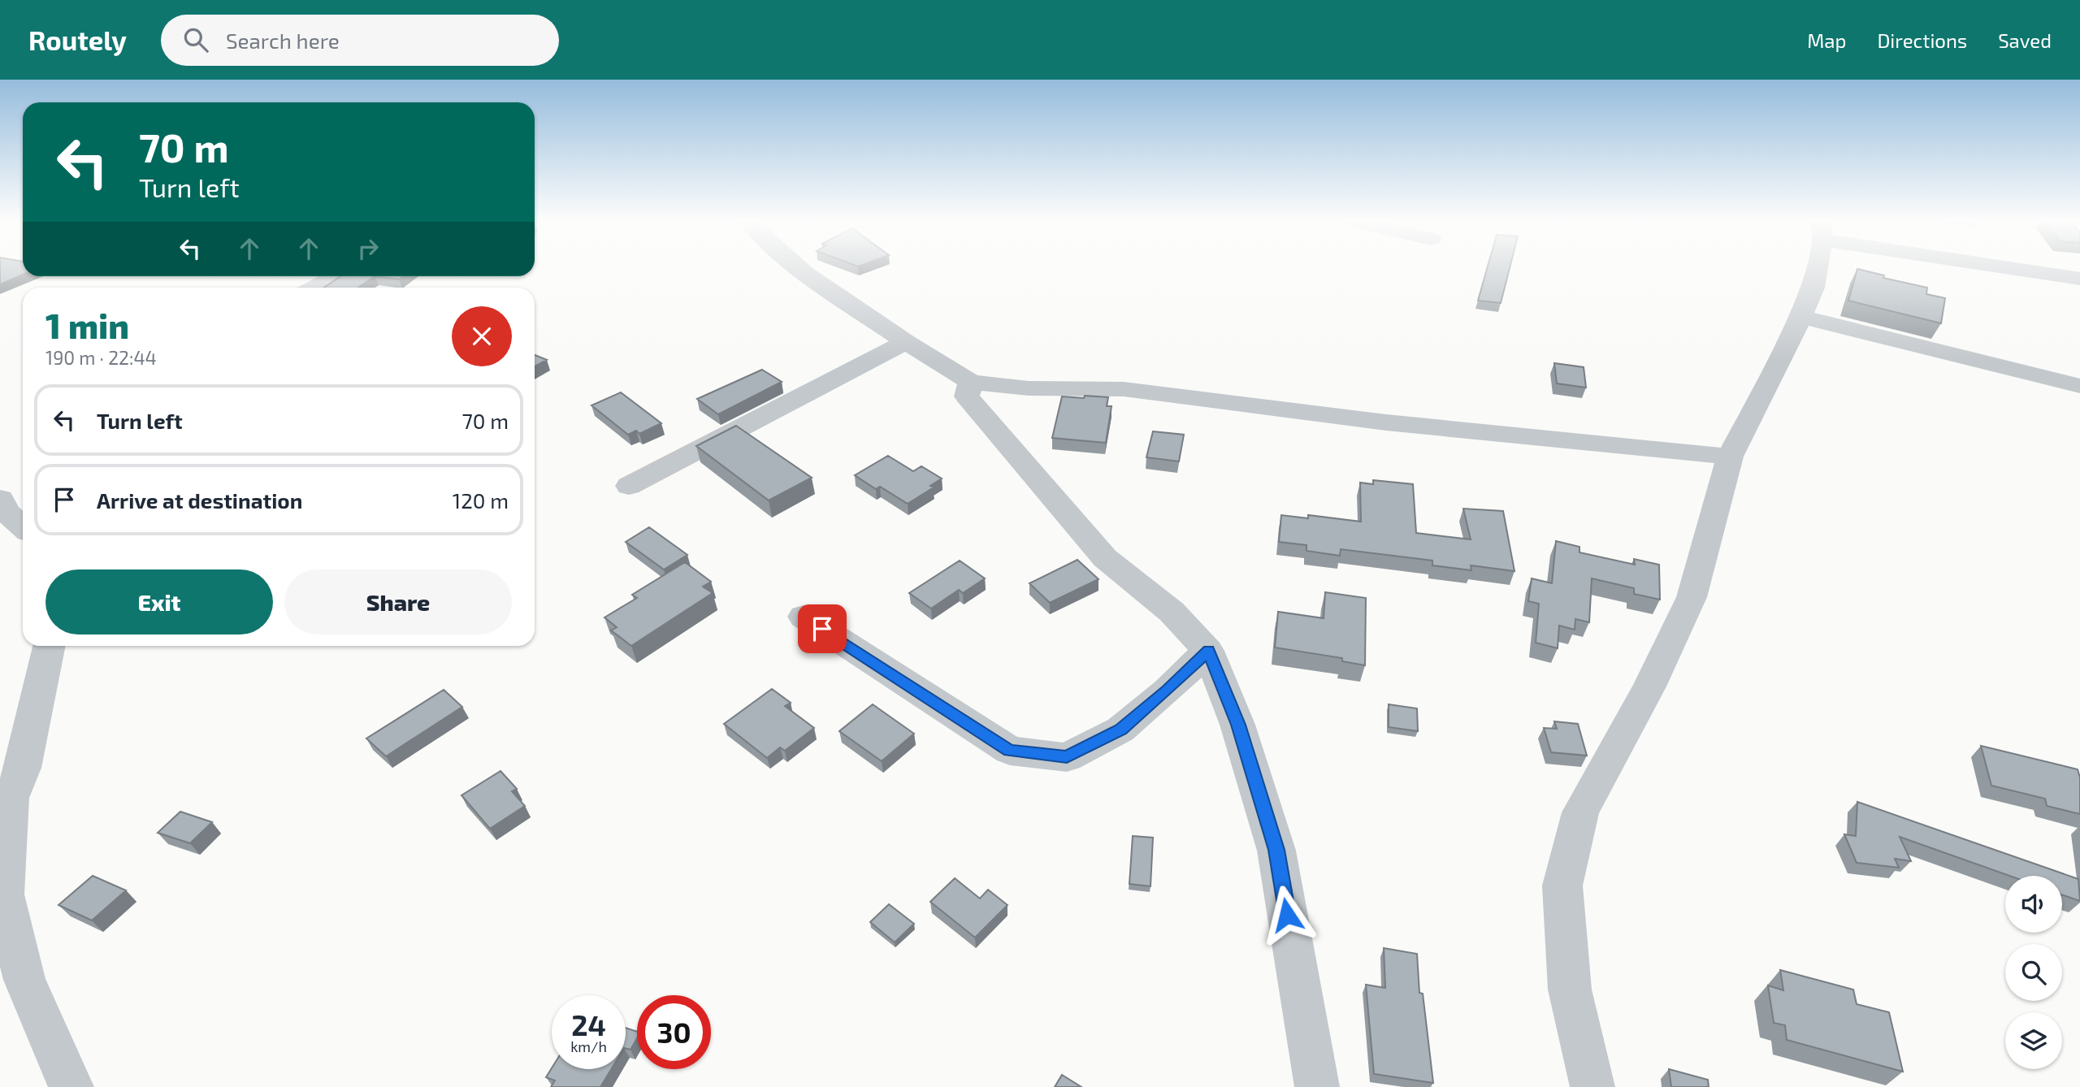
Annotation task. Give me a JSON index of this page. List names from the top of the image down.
{
  "page": {
    "header": "Routely",
    "search": "Search here",
    "nav": ["Map", "Directions", "Saved"],
    "turn": ["70 m", "Turn left"],
    "heading": ["1 min", "190 m · 22:44"],
    "list": [
      {
        "name": "Turn left",
        "value": "70 m"
      },
      {
        "name": "Arrive at destination",
        "value": "120 m"
      }
    ],
    "buttons": ["Exit", "Share"],
    "speed": "24 km/h",
    "limit": "30"
  }
}
